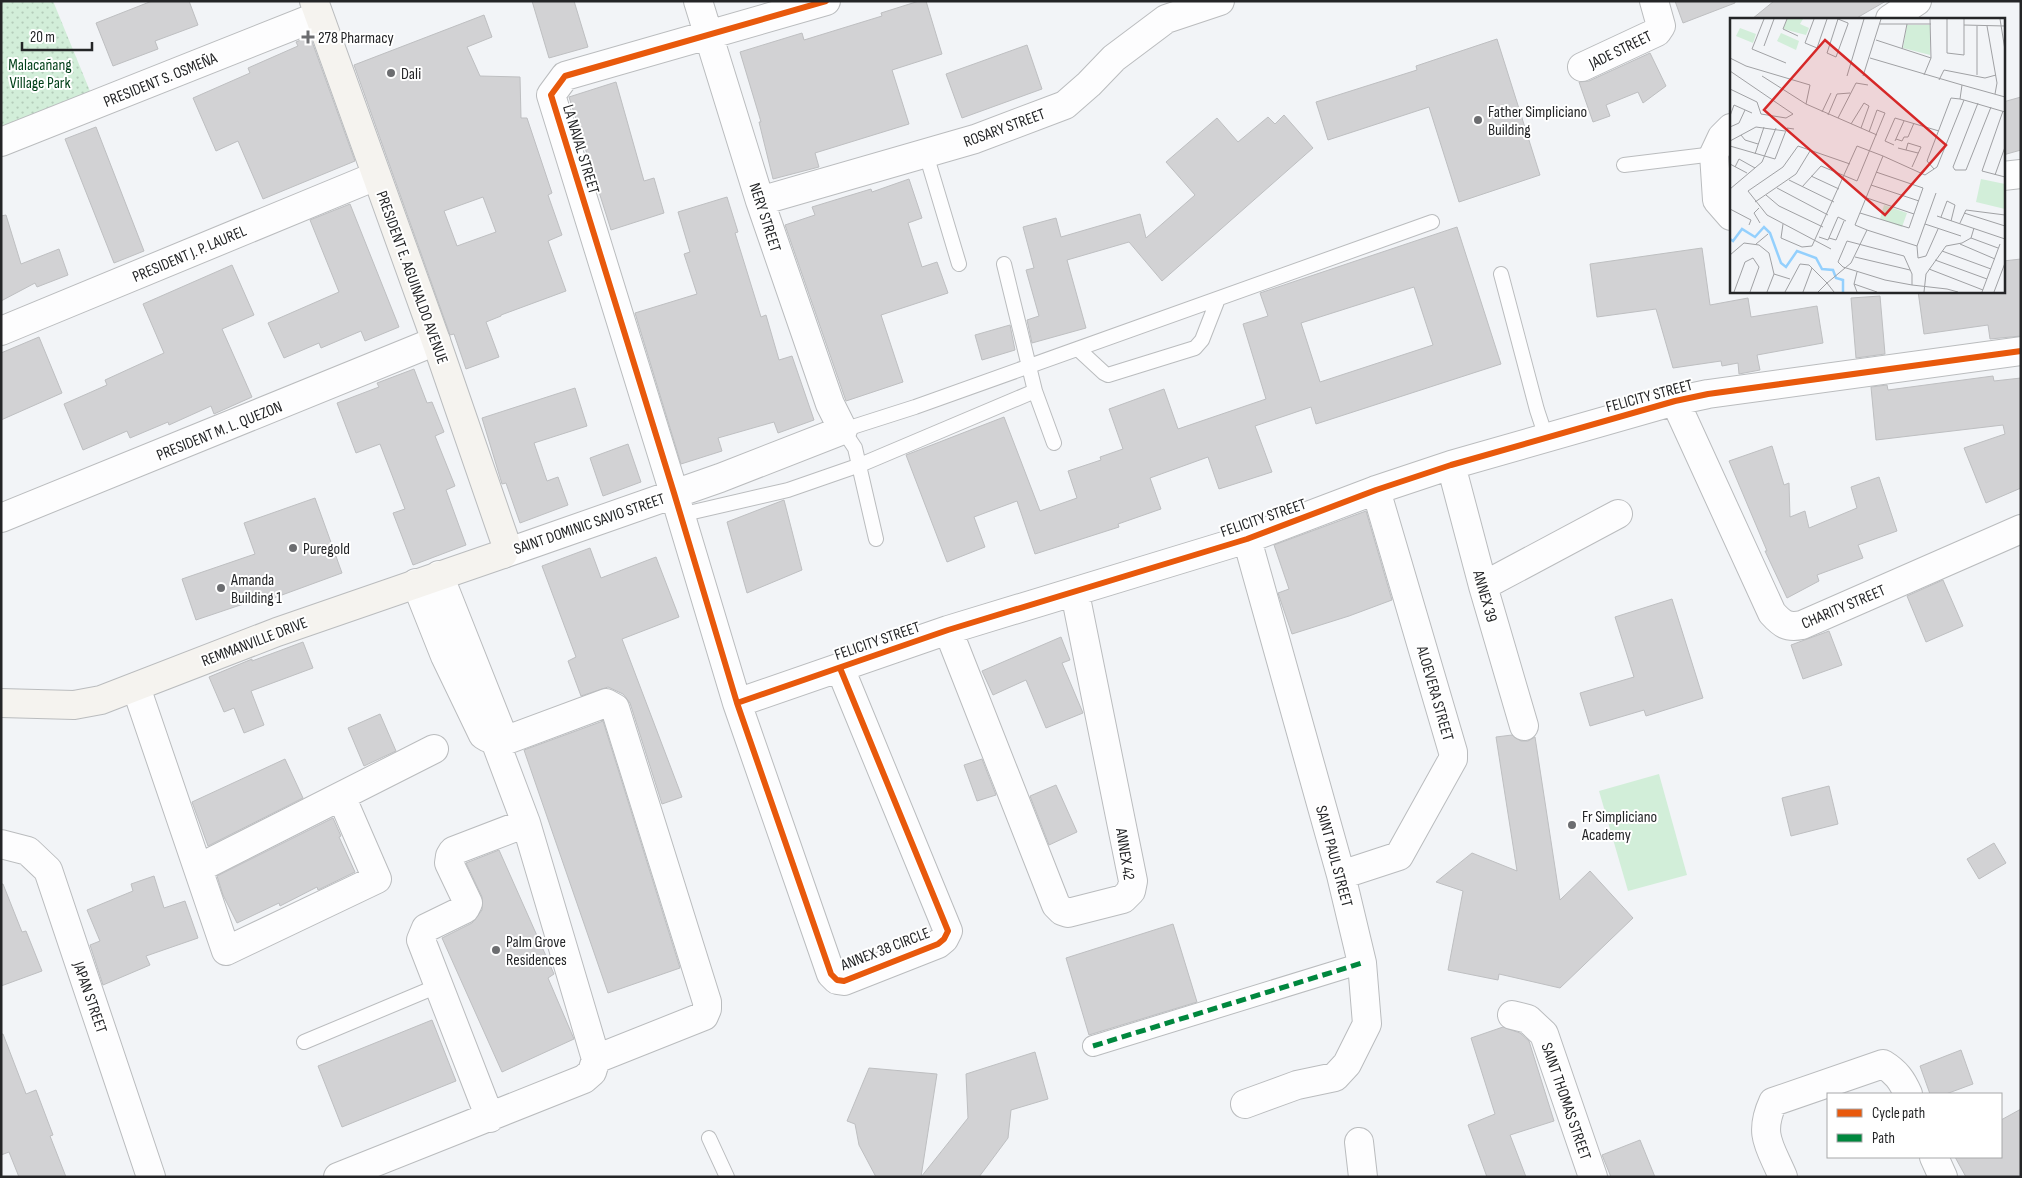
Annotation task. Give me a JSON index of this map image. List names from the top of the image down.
{
  "streets": {
    "main road": ["PRESIDENT E. AGUINALDO AVENUE", "REMMANVILLE DRIVE"],
    "street": [
      "JADE STREET",
      "PRESIDENT S. OSMEÑA",
      "ROSARY STREET",
      "LA NAVAL STREET",
      "NERY STREET",
      "PRESIDENT J. P. LAUREL",
      "FELICITY STREET",
      "PRESIDENT M. L. QUEZON",
      "SAINT DOMINIC SAVIO STREET",
      "ANNEX 39",
      "CHARITY STREET",
      "ALOEVERA STREET",
      "ANNEX 42",
      "SAINT PAUL STREET",
      "ANNEX 38 CIRCLE",
      "JAPAN STREET",
      "SAINT THOMAS STREET"
    ]
  },
  "crossings": [
    ["PRESIDENT S. OSMEÑA", "PRESIDENT E. AGUINALDO AVENUE"],
    ["ROSARY STREET", "NERY STREET"],
    ["LA NAVAL STREET", "NERY STREET"],
    ["LA NAVAL STREET", "SAINT DOMINIC SAVIO STREET"],
    ["NERY STREET", "SAINT DOMINIC SAVIO STREET"],
    ["PRESIDENT J. P. LAUREL", "PRESIDENT E. AGUINALDO AVENUE"],
    ["PRESIDENT E. AGUINALDO AVENUE", "PRESIDENT M. L. QUEZON"],
    ["PRESIDENT E. AGUINALDO AVENUE", "SAINT DOMINIC SAVIO STREET"],
    ["PRESIDENT E. AGUINALDO AVENUE", "REMMANVILLE DRIVE"],
    ["FELICITY STREET", "ANNEX 39"],
    ["FELICITY STREET", "CHARITY STREET"],
    ["FELICITY STREET", "ALOEVERA STREET"],
    ["FELICITY STREET", "ANNEX 42"],
    ["FELICITY STREET", "SAINT PAUL STREET"],
    ["FELICITY STREET", "ANNEX 38 CIRCLE"],
    ["SAINT DOMINIC SAVIO STREET", "REMMANVILLE DRIVE"],
    ["ALOEVERA STREET", "SAINT PAUL STREET"]
  ],
  "parks": ["Malacañang Village Park"],
  "places": {
    "health": ["278 Pharmacy"],
    "other": [
      "Dali",
      "Father Simpliciano Building",
      "Puregold",
      "Amanda Building 1",
      "Fr Simpliciano Academy",
      "Palm Grove Residences"
    ]
  },
  "legend": ["Cycle path", "Path"],
  "scale_bar": "20 m"
}
